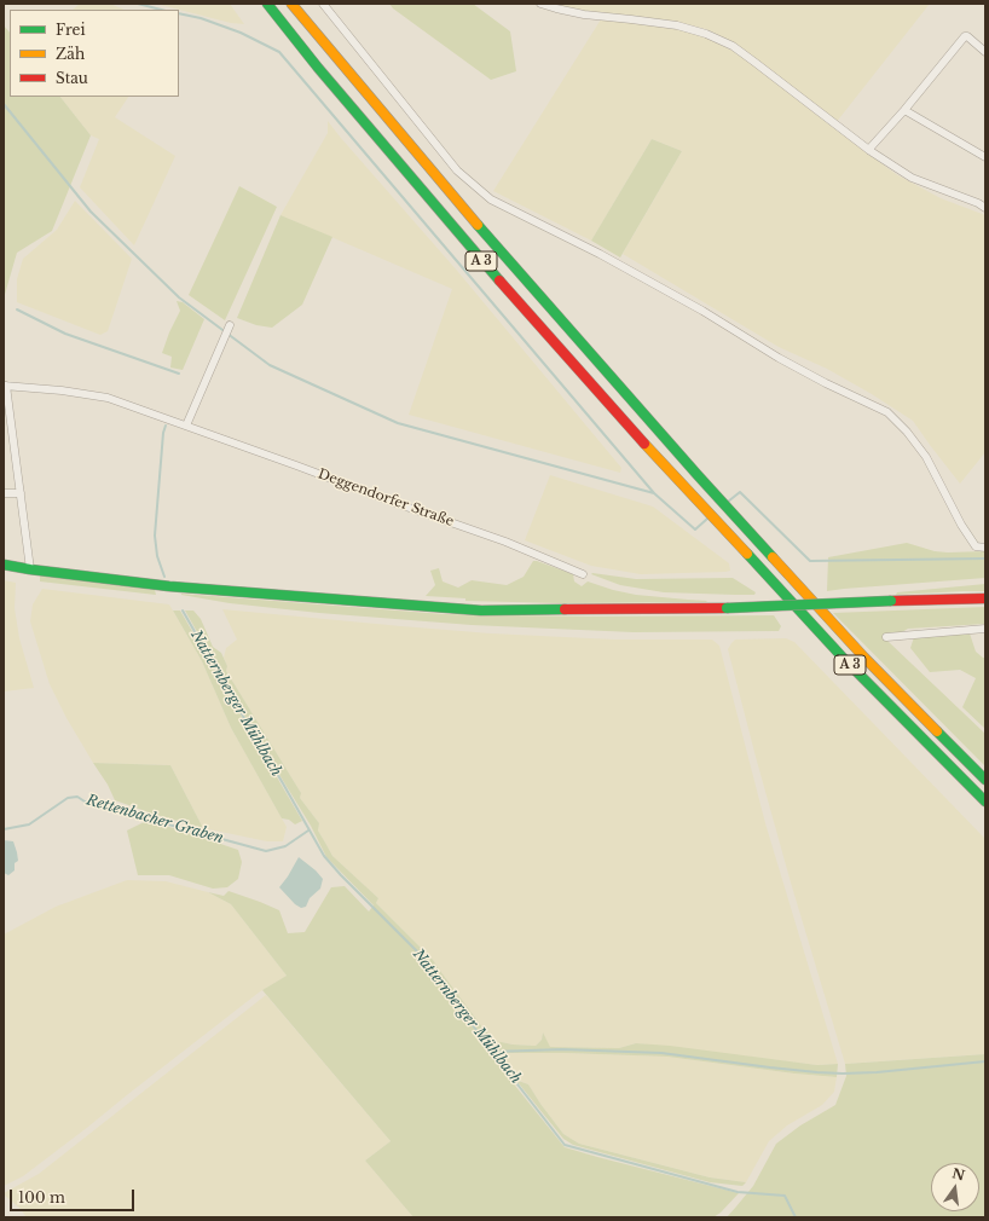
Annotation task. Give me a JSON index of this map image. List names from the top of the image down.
{
  "streets": {
    "main road": ["A 3"],
    "street": ["Deggendorfer Straße"]
  },
  "water": ["Natternberger Mühlbach", "Rettenbacher Graben"],
  "legend": ["Frei", "Zäh", "Stau"],
  "scale_bar": "100 m",
  "north": "top"
}
